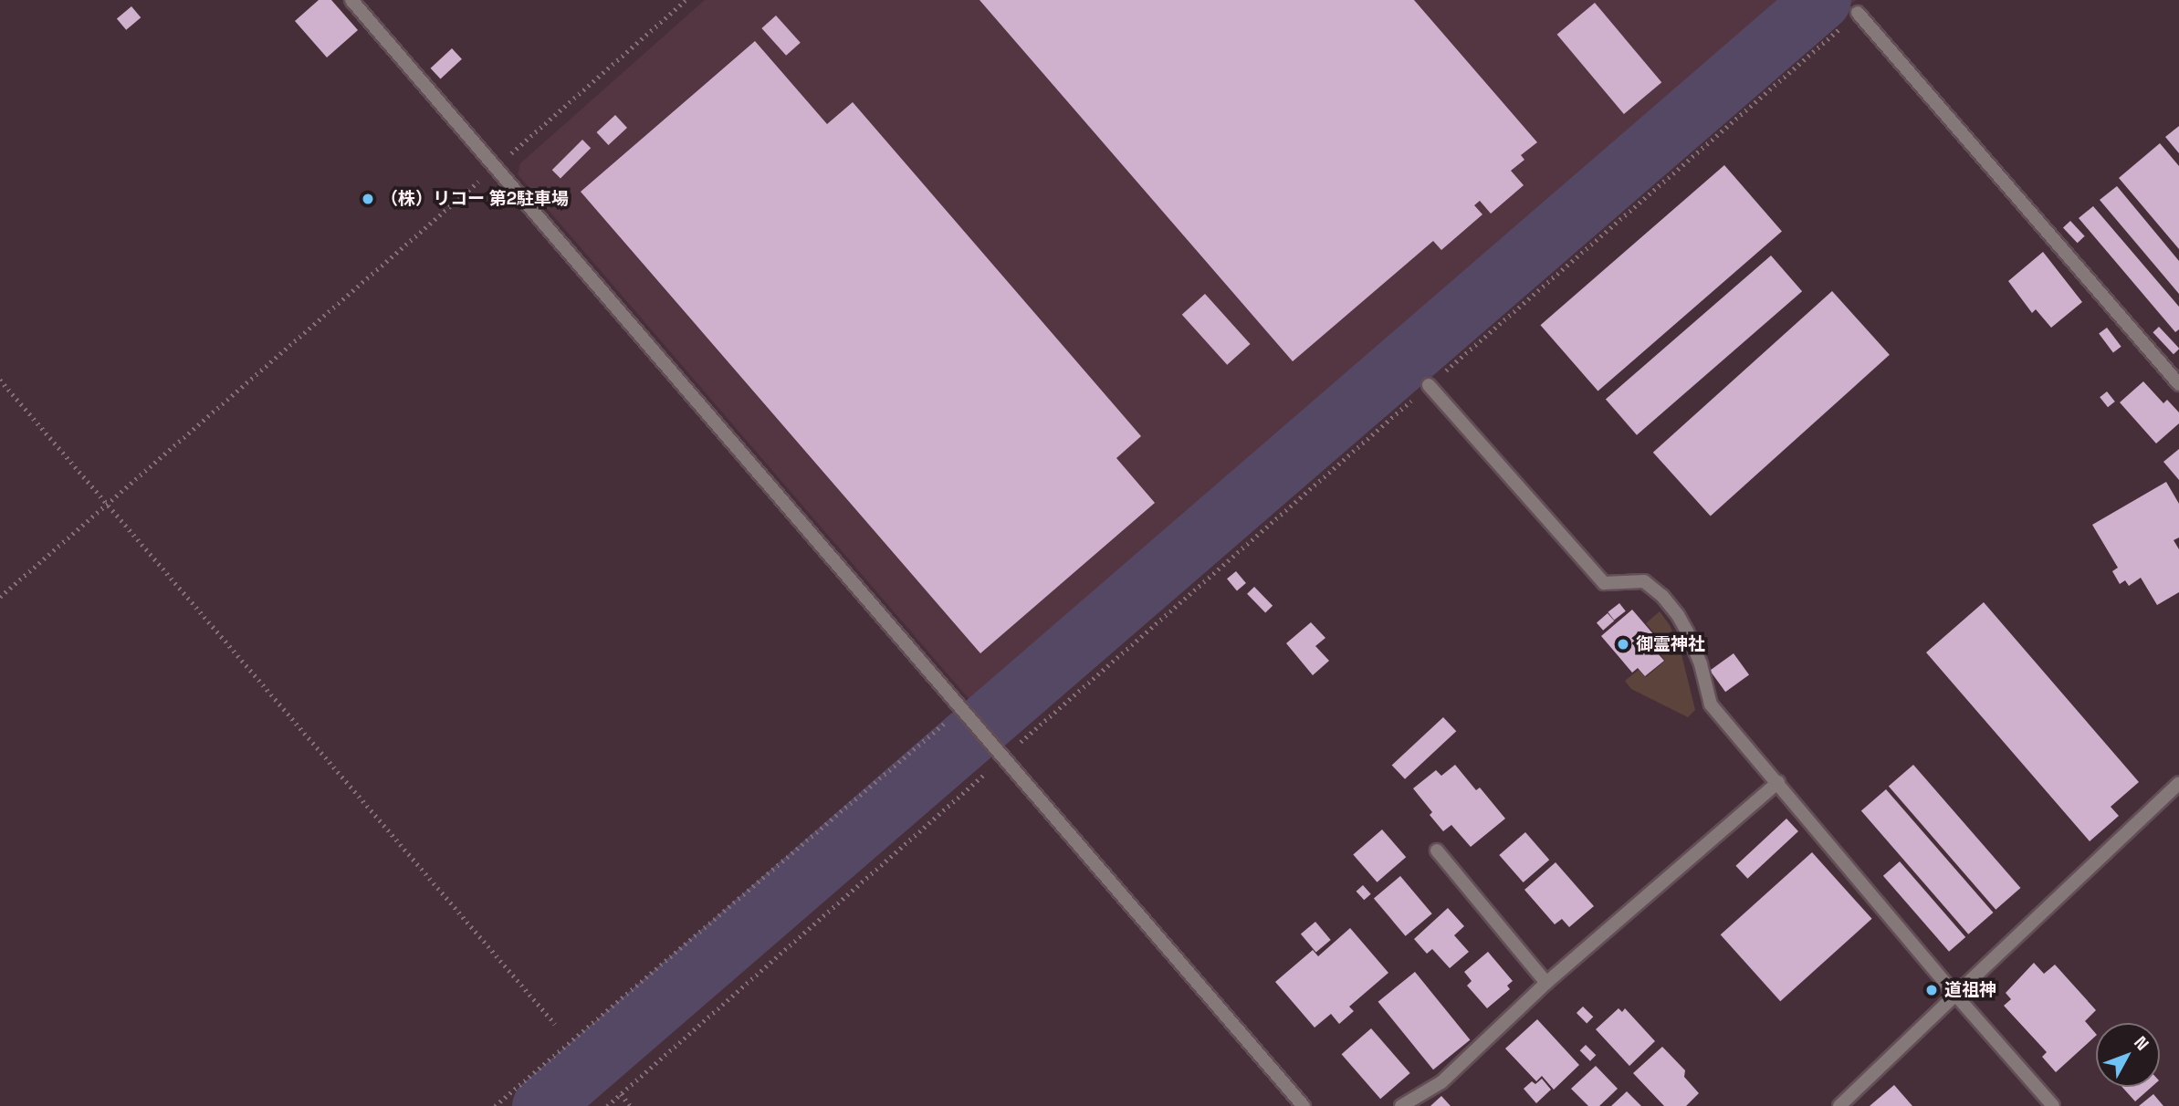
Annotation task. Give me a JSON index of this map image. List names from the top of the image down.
{
  "places": ["（株）リコー 第2駐車場", "御霊神社", "道祖神"],
  "north": "top right"
}
